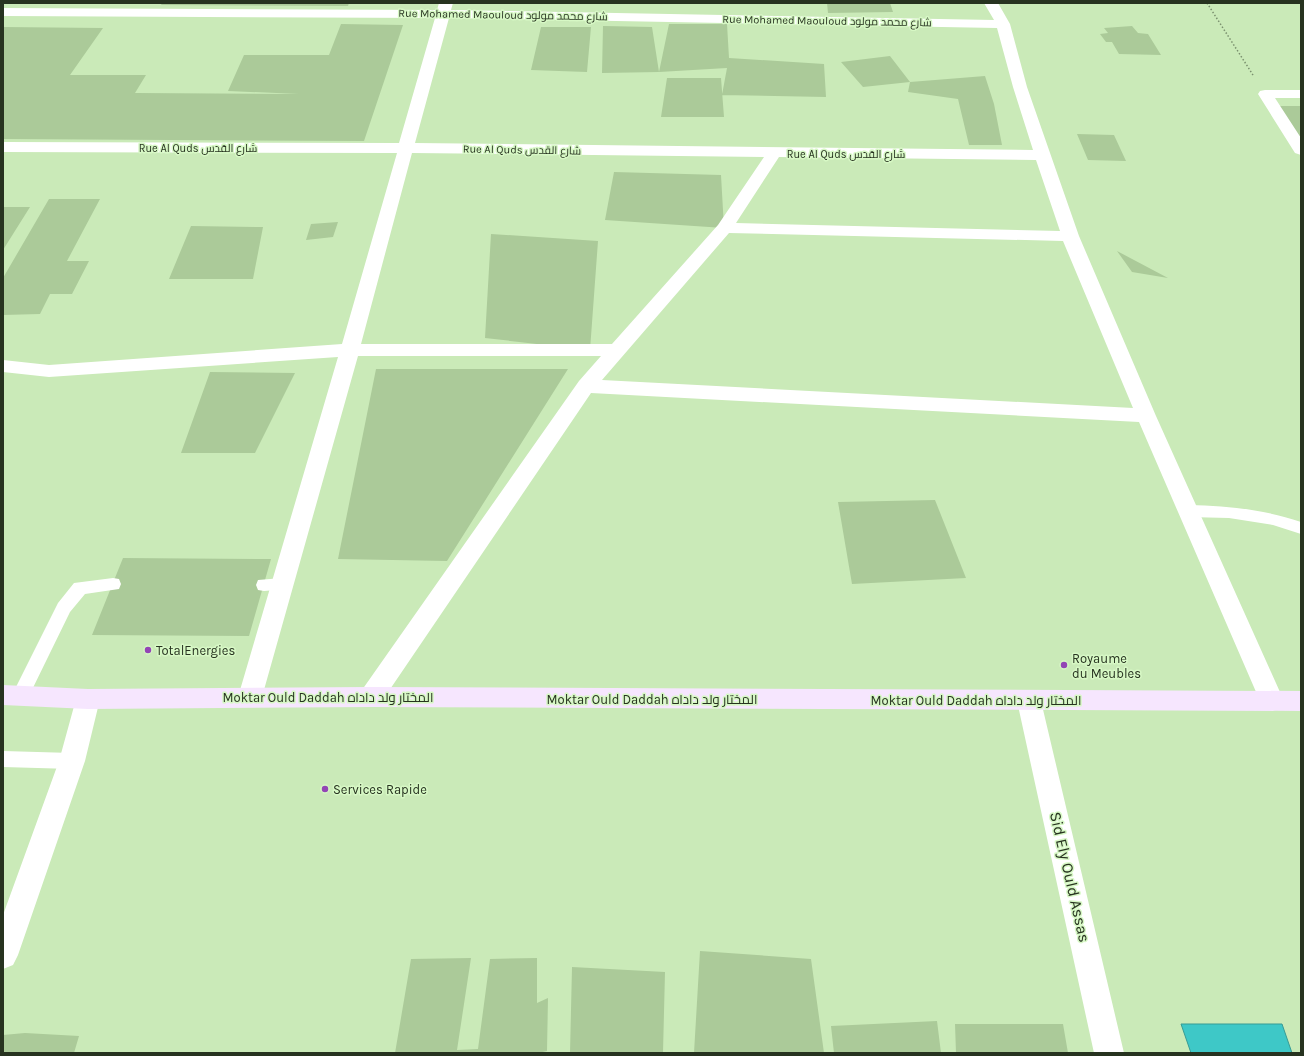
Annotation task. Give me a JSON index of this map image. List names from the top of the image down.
{
  "streets": {
    "main road": ["Moktar Ould Daddah المختار ولد داداه"],
    "street": ["Rue Mohamed Maouloud شارع محمد مولود", "Rue Al Quds شارع القدس", "Sid Ely Ould Assas"]
  },
  "crossings": [
    ["Moktar Ould Daddah المختار ولد داداه", "Sid Ely Ould Assas"]
  ],
  "places": ["TotalEnergies", "Royaume du Meubles", "Services Rapide"]
}
